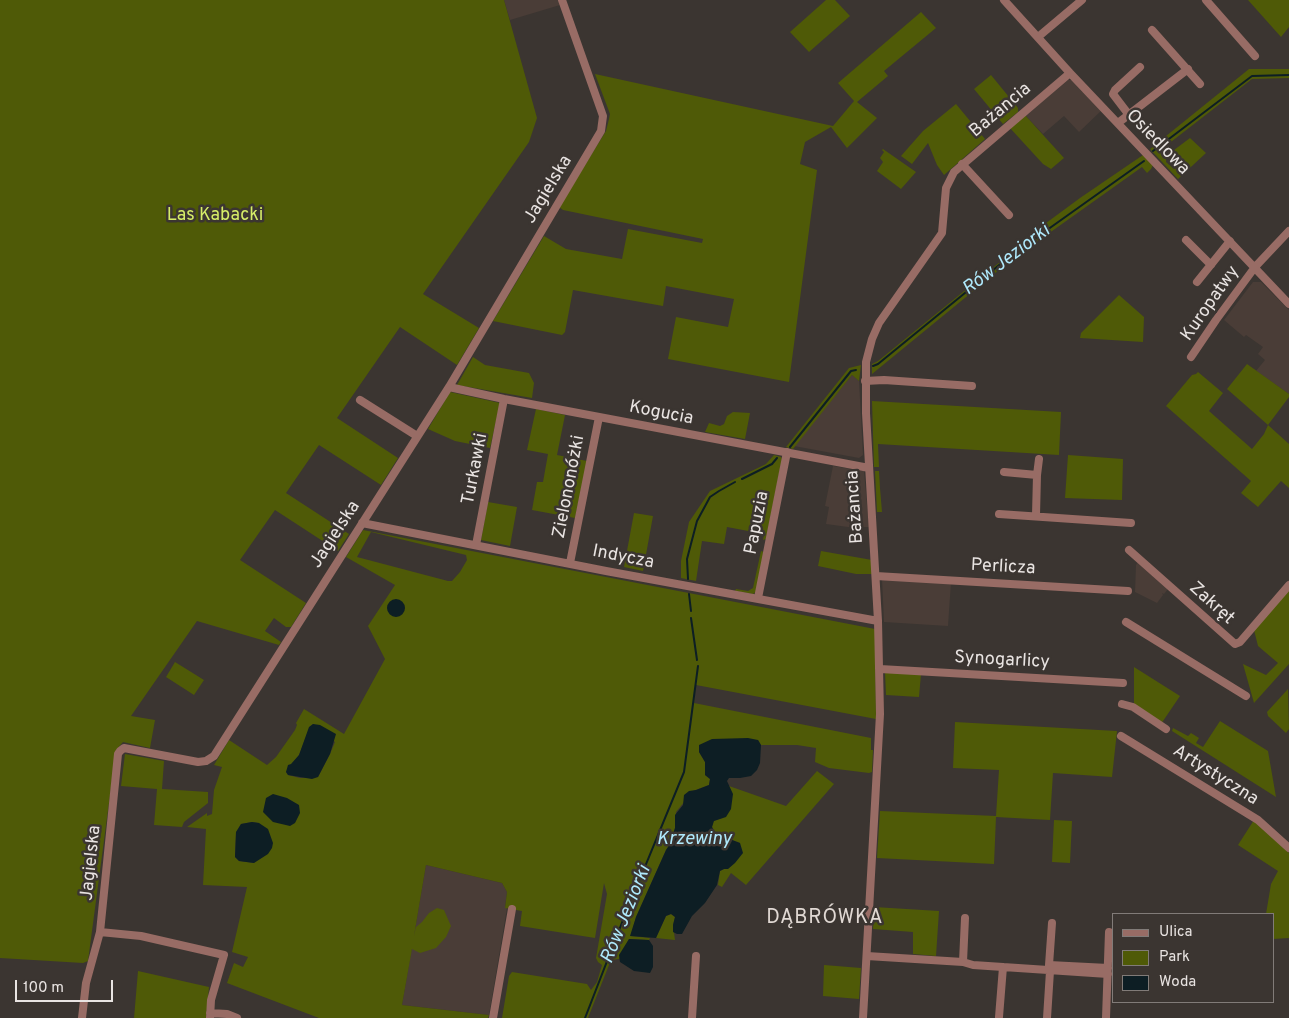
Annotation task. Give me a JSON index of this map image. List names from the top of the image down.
{
  "streets": {
    "street": [
      "Bażancia",
      "Osiedlowa",
      "Jagielska",
      "Kuropatwy",
      "Kogucia",
      "Turkawki",
      "Zielononóżki",
      "Papuzia",
      "Indycza",
      "Perlicza",
      "Zakręt",
      "Synogarlicy",
      "Artystyczna"
    ]
  },
  "crossings": [
    ["Bażancia", "Osiedlowa"],
    ["Bażancia", "Kogucia"],
    ["Bażancia", "Indycza"],
    ["Bażancia", "Perlicza"],
    ["Bażancia", "Synogarlicy"],
    ["Osiedlowa", "Kuropatwy"],
    ["Jagielska", "Kogucia"],
    ["Jagielska", "Indycza"],
    ["Kogucia", "Turkawki"],
    ["Kogucia", "Zielononóżki"],
    ["Kogucia", "Papuzia"],
    ["Turkawki", "Indycza"],
    ["Zielononóżki", "Indycza"],
    ["Papuzia", "Indycza"]
  ],
  "districts": ["DĄBRÓWKA"],
  "water": ["Rów Jeziorki", "Krzewiny"],
  "parks": ["Las Kabacki"],
  "legend": ["Ulica", "Park", "Woda"],
  "scale_bar": "100 m"
}
